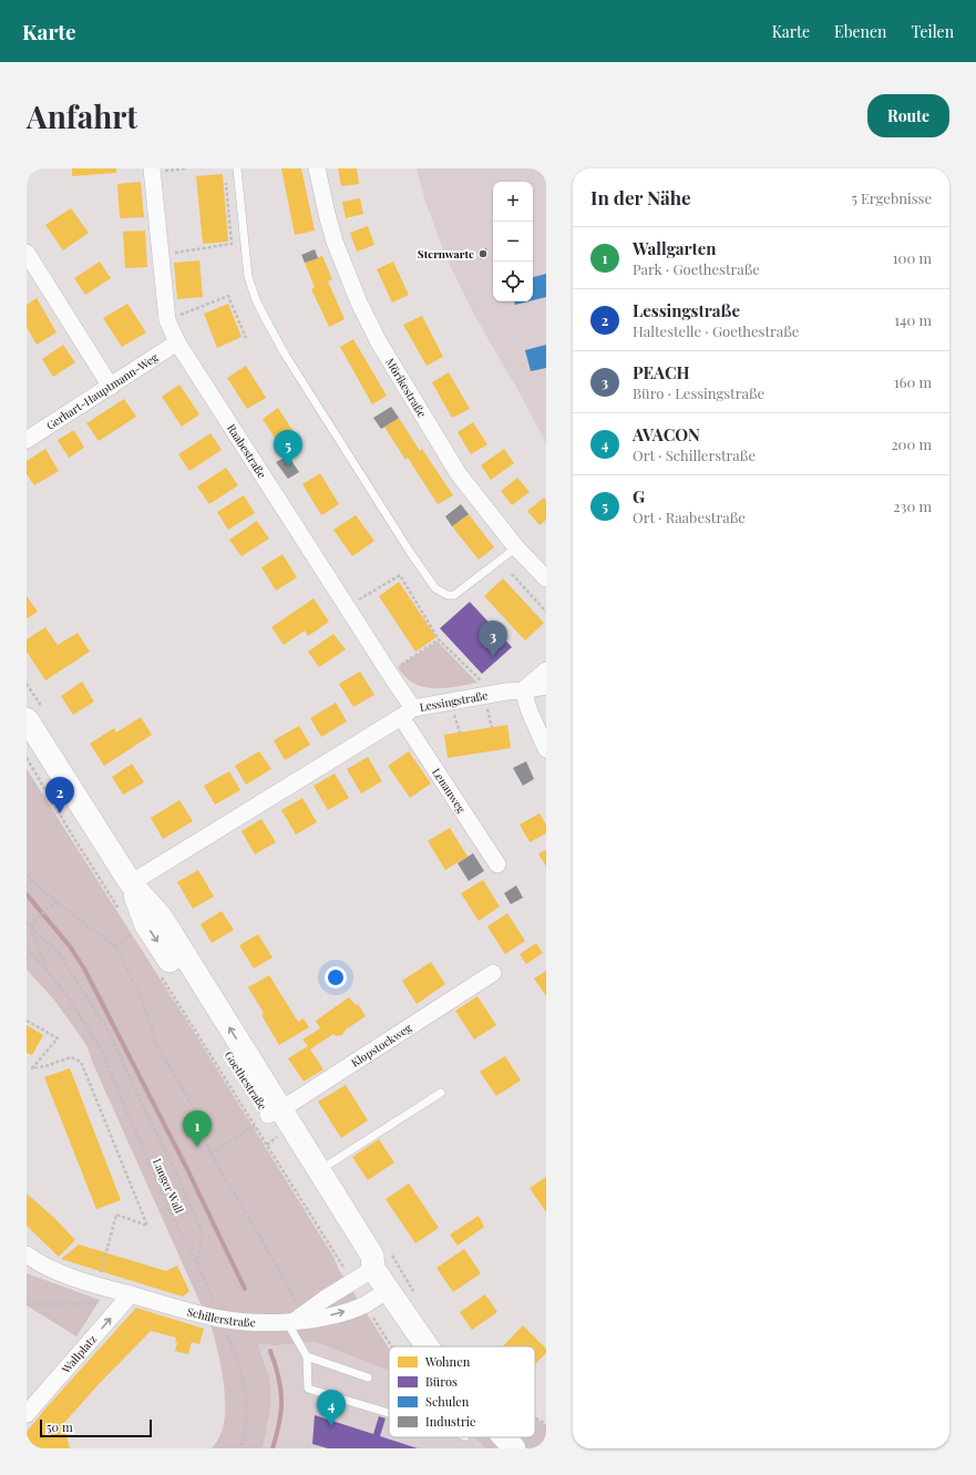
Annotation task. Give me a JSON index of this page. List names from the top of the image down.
{
  "streets": {
    "main road": ["Goethestraße"],
    "street": [
      "Mörikestraße",
      "Gerhart-Hauptmann-Weg",
      "Raabestraße",
      "Lessingstraße",
      "Lenauweg",
      "Klopstockweg",
      "Schillerstraße",
      "Wallplatz"
    ],
    "path": ["Langer Wall"]
  },
  "crossings": [
    ["Gerhart-Hauptmann-Weg", "Raabestraße"],
    ["Raabestraße", "Lessingstraße"],
    ["Raabestraße", "Lenauweg"],
    ["Lessingstraße", "Lenauweg"],
    ["Lessingstraße", "Goethestraße"],
    ["Klopstockweg", "Goethestraße"],
    ["Goethestraße", "Schillerstraße"],
    ["Langer Wall", "Schillerstraße"],
    ["Schillerstraße", "Wallplatz"]
  ],
  "one_way": ["Wallplatz"],
  "places": ["Sternwarte"],
  "legend": [
    "Wohnen",
    "Büros",
    "Schulen",
    "Industrie"
  ],
  "scale_bar": "50 m",
  "page": {
    "header": "Karte",
    "nav": ["Karte", "Ebenen", "Teilen"],
    "buttons": "Route",
    "title": "Anfahrt",
    "heading": ["In der Nähe", "5 Ergebnisse"],
    "map_buttons": ["+", "−"],
    "list": [
      {
        "mark": "1",
        "name": "Wallgarten",
        "note": "Park · Goethestraße",
        "value": "100 m"
      },
      {
        "mark": "2",
        "name": "Lessingstraße",
        "note": "Haltestelle · Goethestraße",
        "value": "140 m"
      },
      {
        "mark": "3",
        "name": "PEACH",
        "note": "Büro · Lessingstraße",
        "value": "160 m"
      },
      {
        "mark": "4",
        "name": "AVACON",
        "note": "Ort · Schillerstraße",
        "value": "200 m"
      },
      {
        "mark": "5",
        "name": "G",
        "note": "Ort · Raabestraße",
        "value": "230 m"
      }
    ],
    "pins": [
      "5",
      "3",
      "2",
      "1",
      "4"
    ],
    "scale": "50 m"
  }
}
